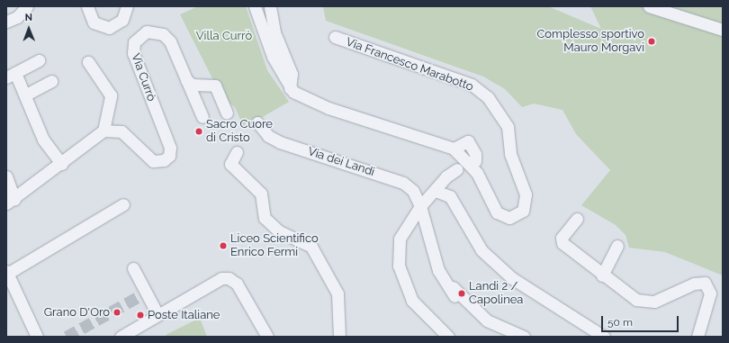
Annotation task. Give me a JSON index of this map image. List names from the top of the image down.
{
  "streets": {
    "street": ["Via Francesco Marabotto", "Via Currò", "Via dei Landi"]
  },
  "parks": ["Villa Currò"],
  "places": [
    "Complesso sportivo Mauro Morgavi",
    "Sacro Cuore di Cristo",
    "Liceo Scientifico Enrico Fermi",
    "Landi 2 / Capolinea",
    "Grano D'Oro",
    "Poste Italiane"
  ],
  "scale_bar": "50 m",
  "north": "top"
}
